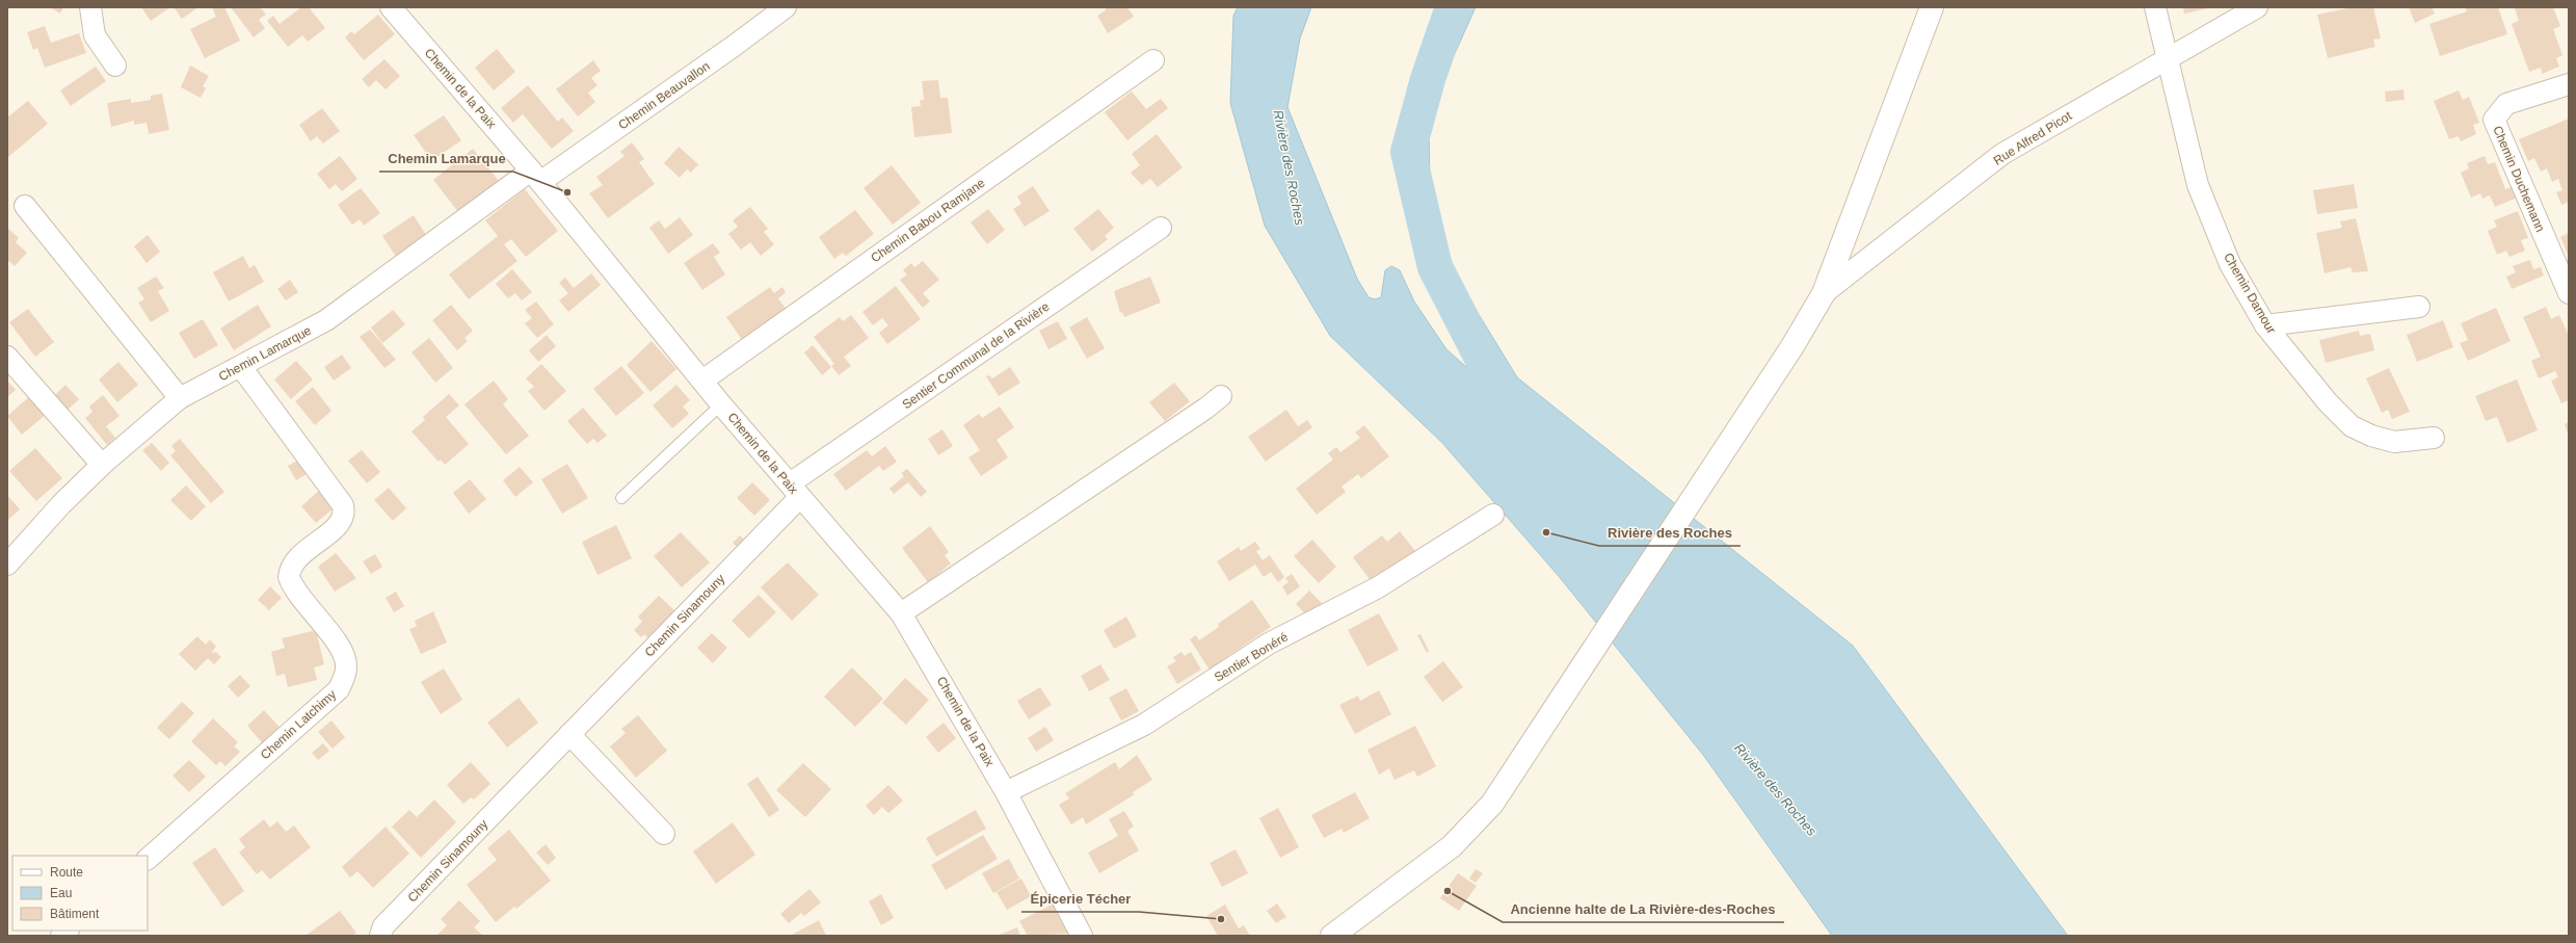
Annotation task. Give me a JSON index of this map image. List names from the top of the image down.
{
  "streets": {
    "street": [
      "Chemin de la Paix",
      "Chemin Beauvallon",
      "Rue Alfred Picot",
      "Chemin Duchemann",
      "Chemin Babou Ramjane",
      "Chemin Damour",
      "Chemin Lamarque",
      "Sentier Communal de la Rivière",
      "Chemin Sinamouny",
      "Sentier Bonéré",
      "Chemin Latchimy"
    ]
  },
  "crossings": [
    ["Chemin de la Paix", "Chemin Beauvallon"],
    ["Chemin de la Paix", "Chemin Babou Ramjane"],
    ["Chemin de la Paix", "Chemin Lamarque"],
    ["Chemin de la Paix", "Sentier Communal de la Rivière"],
    ["Chemin de la Paix", "Chemin Sinamouny"],
    ["Chemin de la Paix", "Sentier Bonéré"],
    ["Chemin Beauvallon", "Chemin Lamarque"],
    ["Rue Alfred Picot", "Chemin Damour"],
    ["Chemin Lamarque", "Chemin Latchimy"],
    ["Sentier Communal de la Rivière", "Chemin Sinamouny"]
  ],
  "water": ["Rivière des Roches"],
  "places": [
    "Chemin Lamarque",
    "Rivière des Roches",
    "Ancienne halte de La Rivière-des-Roches",
    "Épicerie Técher"
  ],
  "legend": ["Route", "Eau", "Bâtiment"]
}
